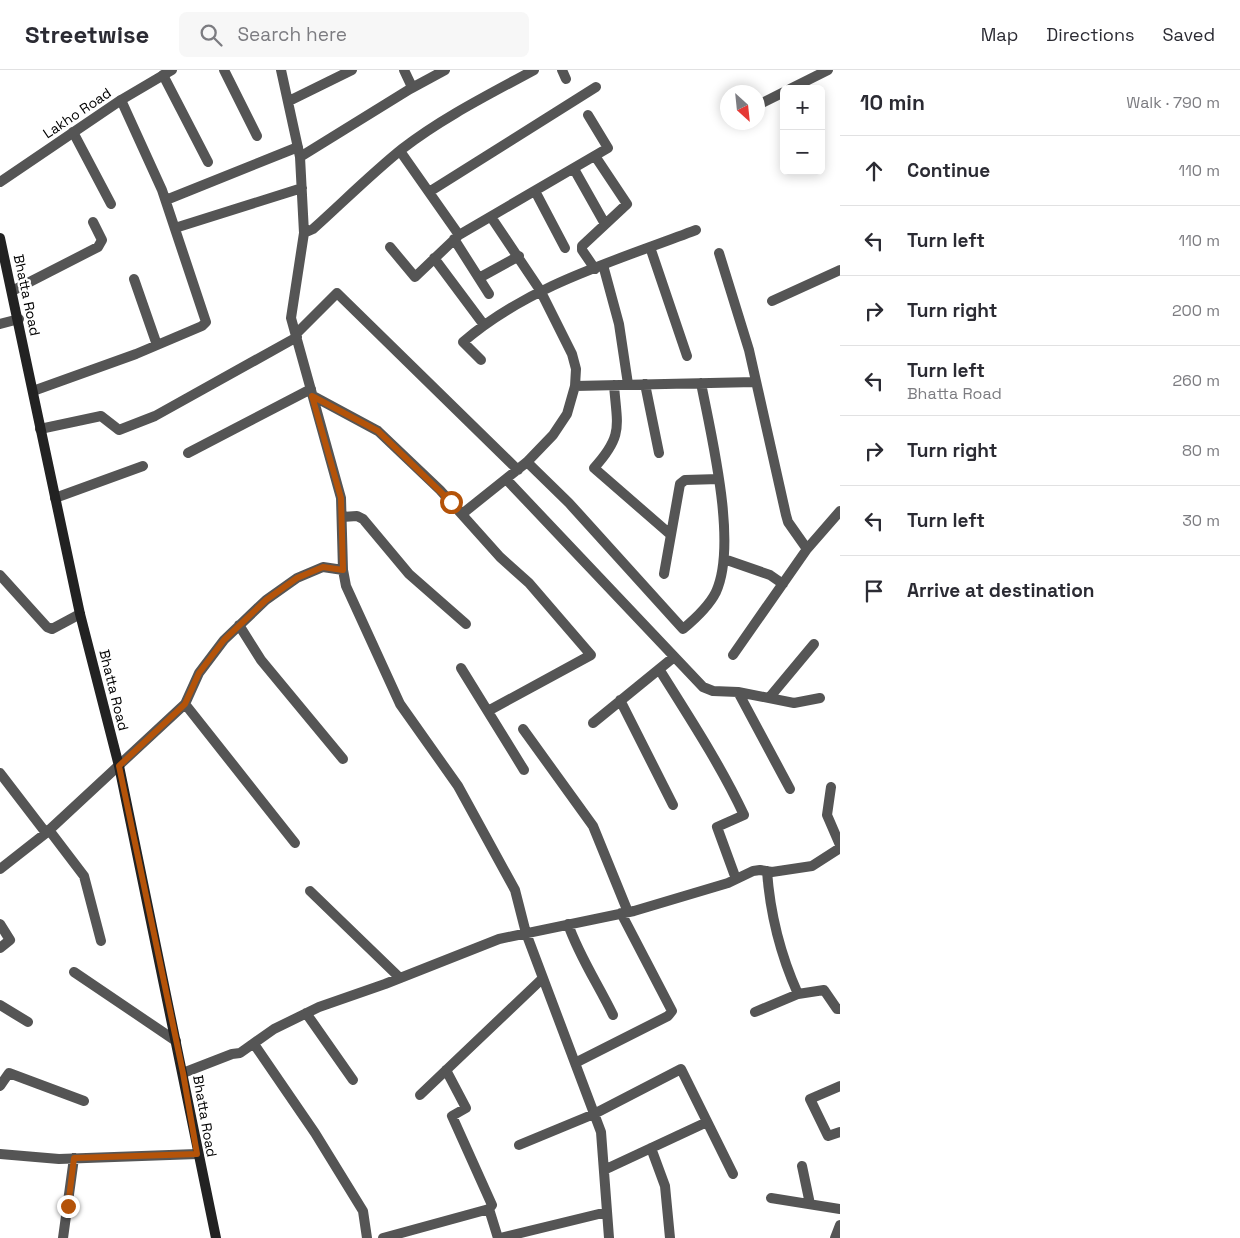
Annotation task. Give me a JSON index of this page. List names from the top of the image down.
{
  "streets": {
    "main road": ["Bhatta Road"],
    "street": ["Lakho Road"]
  },
  "north": "bottom right",
  "page": {
    "header": "Streetwise",
    "search": "Search here",
    "nav": ["Map", "Directions", "Saved"],
    "heading": ["10 min", "Walk · 790 m"],
    "map_buttons": ["+", "−"],
    "list": [
      ["Continue", "110 m"],
      ["Turn left", "110 m"],
      ["Turn right", "200 m"],
      ["Turn left", "Bhatta Road", "260 m"],
      ["Turn right", "80 m"],
      ["Turn left", "30 m"],
      "Arrive at destination"
    ]
  }
}
